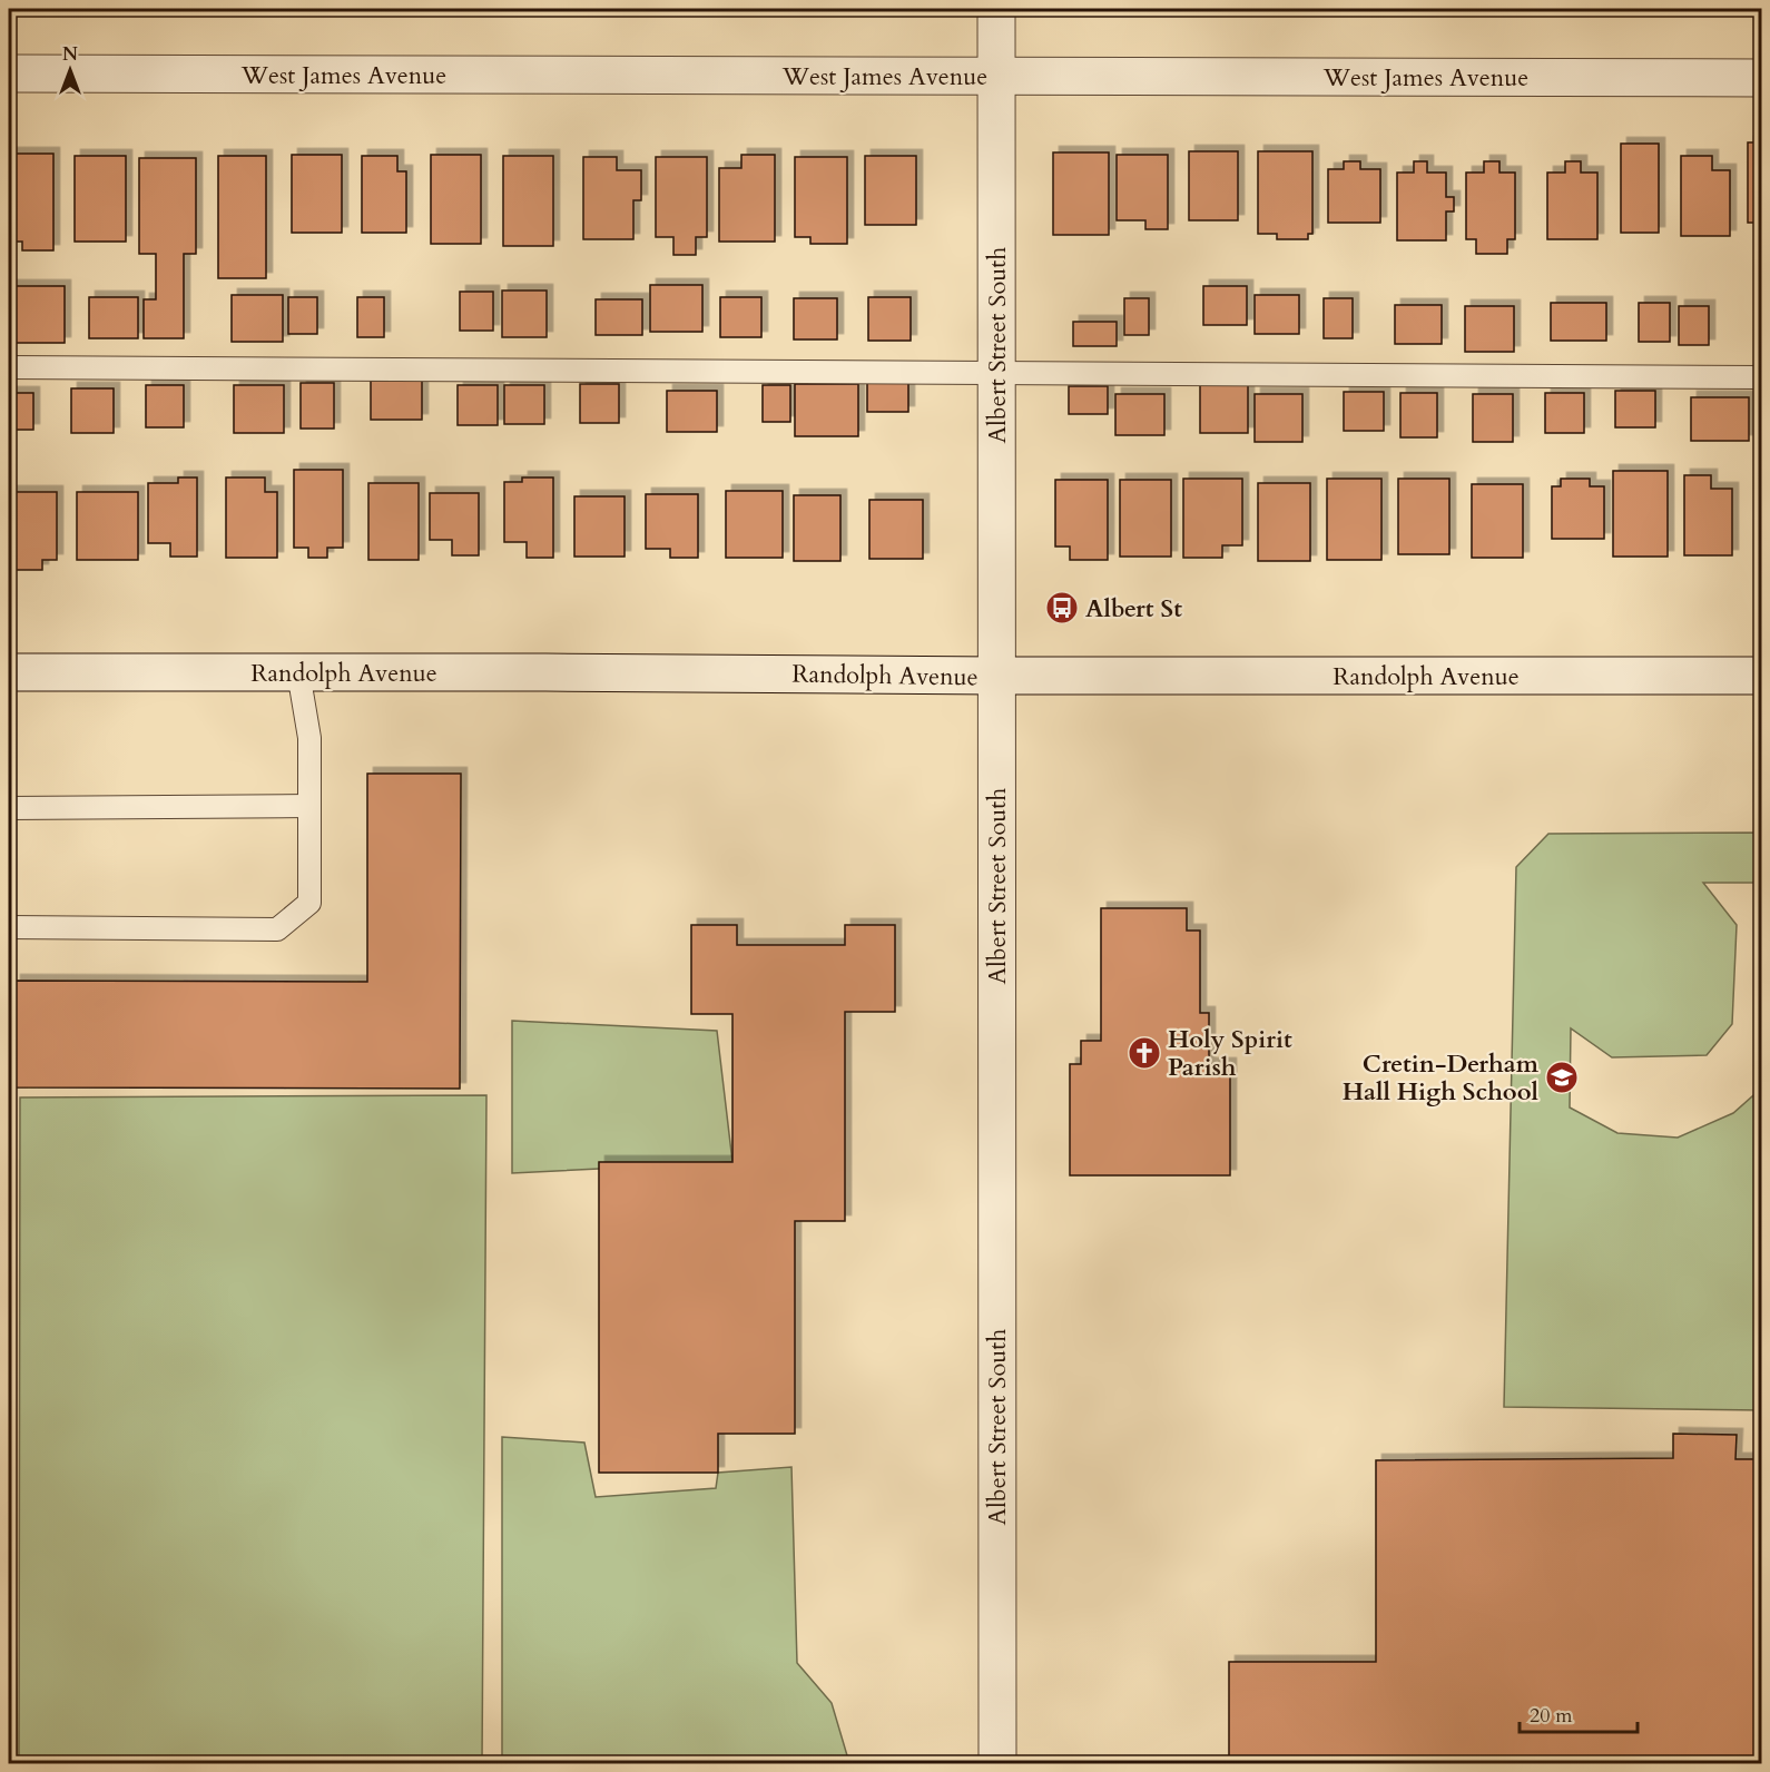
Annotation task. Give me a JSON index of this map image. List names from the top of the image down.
{
  "streets": {
    "street": ["West James Avenue", "Albert Street South", "Randolph Avenue"]
  },
  "crossings": [
    ["West James Avenue", "Albert Street South"],
    ["Albert Street South", "Randolph Avenue"]
  ],
  "places": {
    "bus stop": ["Albert St"],
    "church": ["Holy Spirit Parish"],
    "school or university": ["Cretin-Derham Hall High School"]
  },
  "scale_bar": "20 m",
  "north": "top"
}
